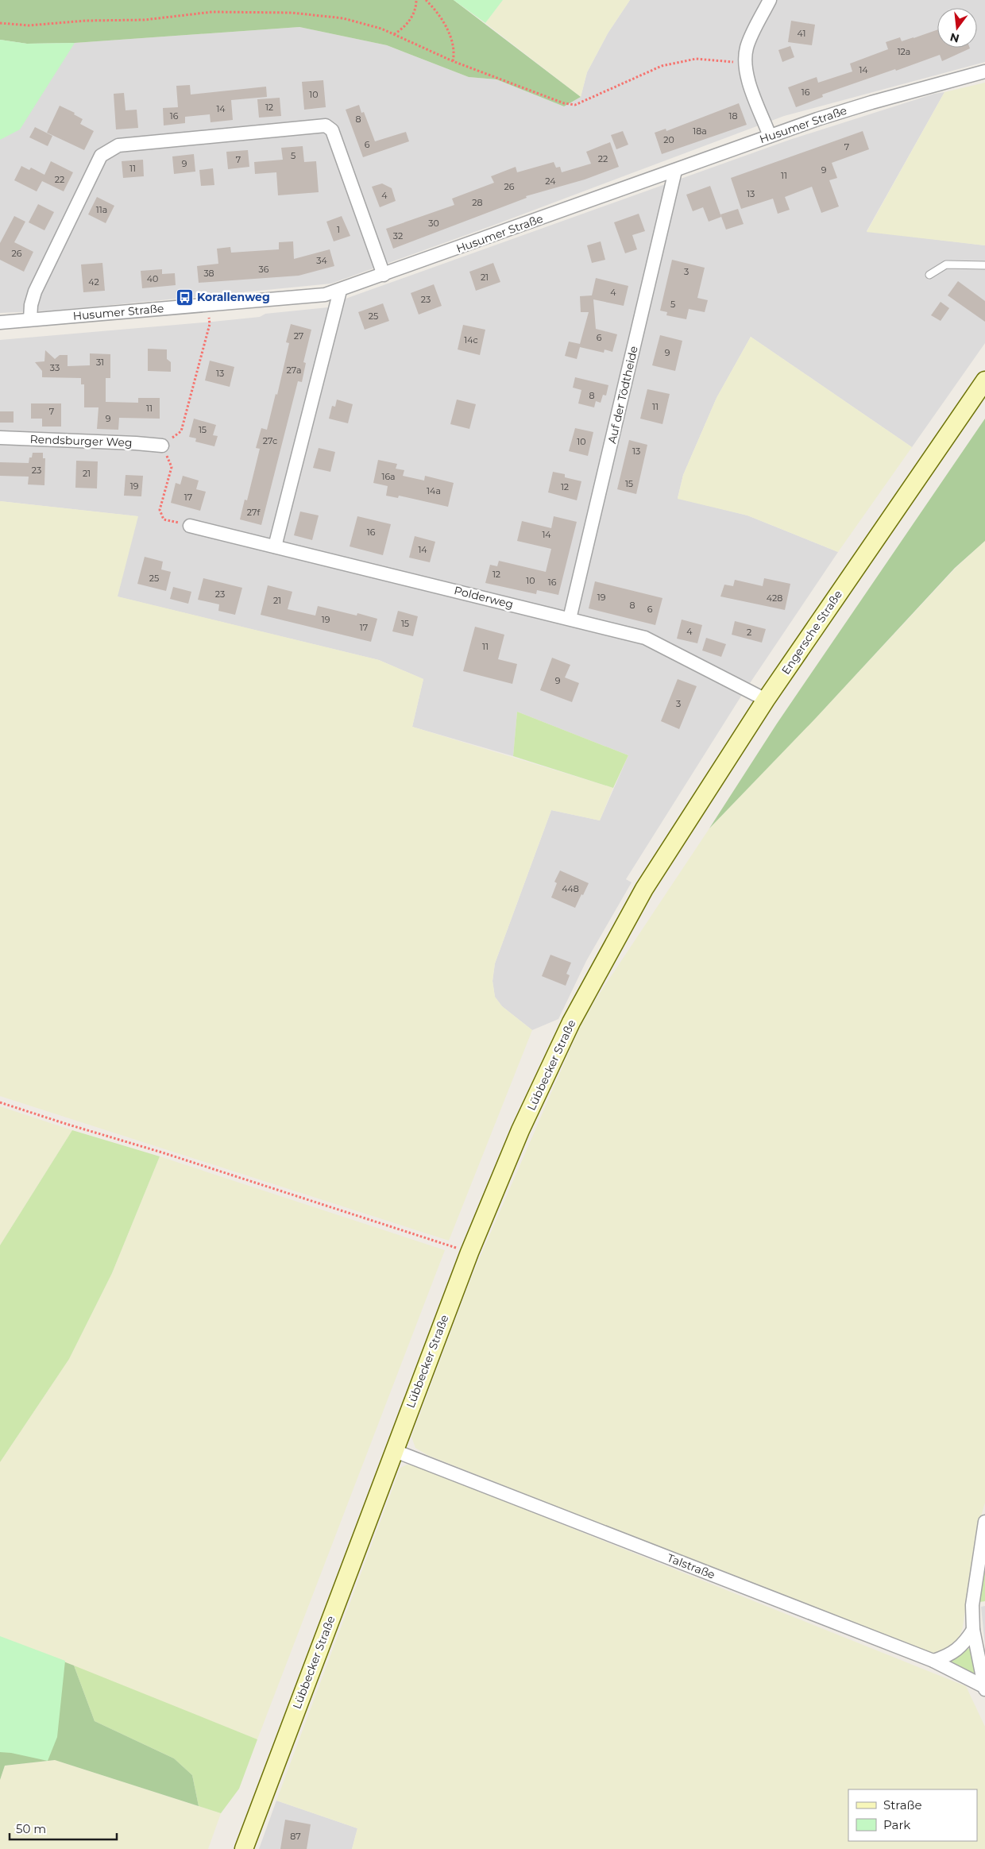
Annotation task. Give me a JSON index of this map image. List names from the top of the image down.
{
  "streets": {
    "main road": ["Engersche Straße", "Lübbecker Straße"],
    "street": [
      "Husumer Straße",
      "Auf der Tödtheide",
      "Rendsburger Weg",
      "Polderweg",
      "Talstraße"
    ]
  },
  "crossings": [
    ["Husumer Straße", "Auf der Tödtheide"],
    ["Auf der Tödtheide", "Polderweg"],
    ["Polderweg", "Engersche Straße"],
    ["Engersche Straße", "Lübbecker Straße"],
    ["Lübbecker Straße", "Talstraße"]
  ],
  "places": {
    "bus stop": ["Korallenweg"]
  },
  "house_numbers": [
    "41",
    "12a",
    "14",
    "16",
    "10",
    "12",
    "14",
    "16",
    "18",
    "8",
    "18a",
    "20",
    "6",
    "7",
    "5",
    "22",
    "7",
    "9",
    "11",
    "9",
    "11",
    "22",
    "24",
    "26",
    "13",
    "4",
    "28",
    "11a",
    "30",
    "1",
    "32",
    "26",
    "34",
    "36",
    "3",
    "38",
    "21",
    "40",
    "42",
    "4",
    "23",
    "5",
    "25",
    "27",
    "6",
    "14c",
    "9",
    "31",
    "33",
    "27a",
    "13",
    "8",
    "11",
    "11",
    "7",
    "9",
    "15",
    "27c",
    "10",
    "13",
    "23",
    "21",
    "16a",
    "15",
    "19",
    "12",
    "14a",
    "17",
    "27f",
    "16",
    "14",
    "14",
    "12",
    "25",
    "10",
    "16",
    "23",
    "19",
    "428",
    "21",
    "8",
    "6",
    "19",
    "15",
    "17",
    "4",
    "2",
    "11",
    "9",
    "3",
    "448",
    "87"
  ],
  "legend": ["Straße", "Park"],
  "scale_bar": "50 m",
  "north": "bottom"
}
